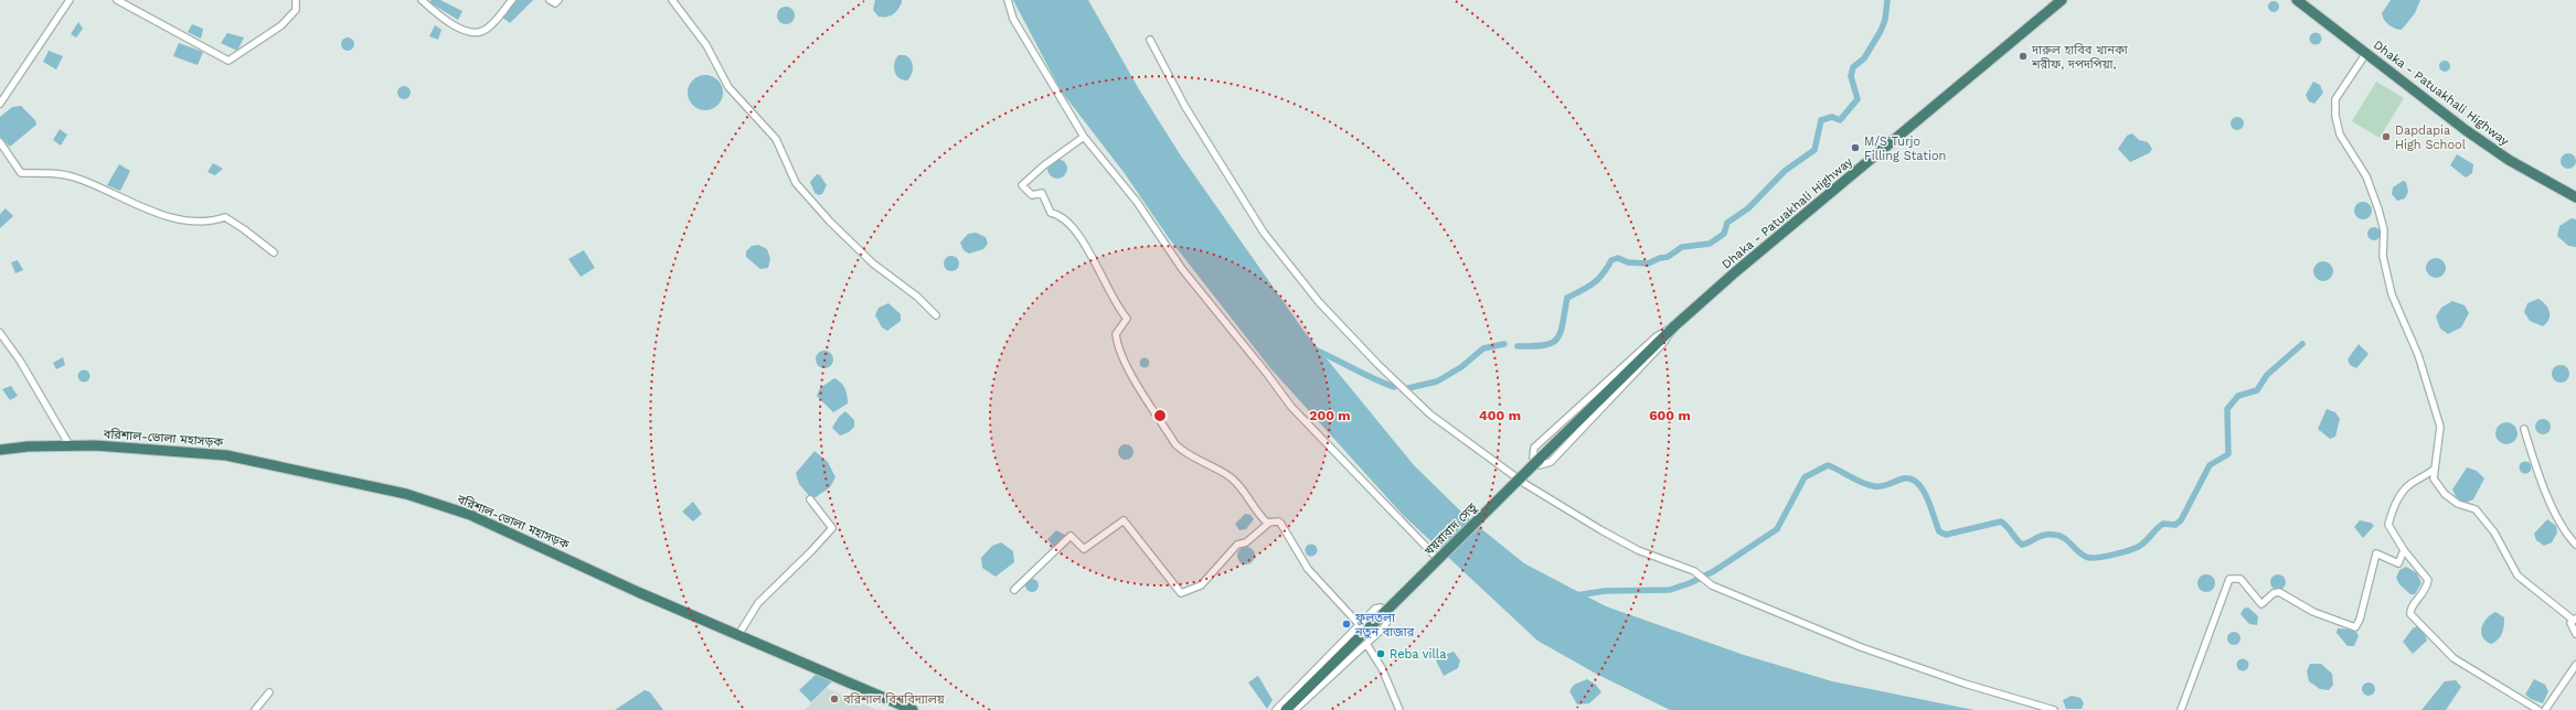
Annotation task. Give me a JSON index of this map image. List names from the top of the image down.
{
  "streets": {
    "highway": ["Dhaka - Patuakhali Highway", "বরিশাল-ভোলা মহাসড়ক", "খয়রাবাদ সেতু"]
  },
  "crossings": [
    ["Dhaka - Patuakhali Highway", "খয়রাবাদ সেতু"]
  ],
  "places": [
    "দারুল হাবিব খানকা শরীফ, দপদপিয়া,",
    "Dapdapia High School",
    "M/S Turjo Filling Station",
    "ফুলতলা নতুন বাজার",
    "Reba villa",
    "বরিশাল বিশ্ববিদ্যালয়"
  ],
  "rings": ["200 m", "400 m", "600 m"]
}
